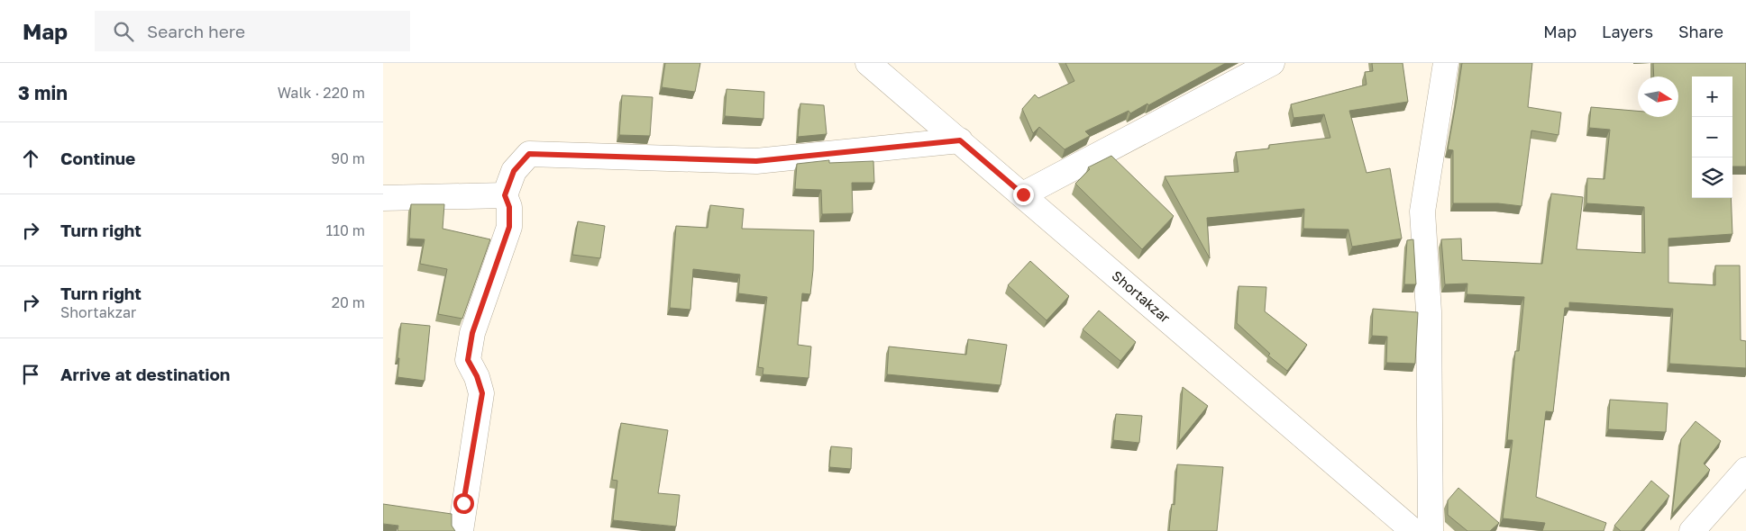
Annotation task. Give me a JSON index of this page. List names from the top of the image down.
{
  "streets": {
    "street": ["Shortakzar"]
  },
  "north": "right",
  "page": {
    "header": "Map",
    "search": "Search here",
    "nav": ["Map", "Layers", "Share"],
    "heading": ["3 min", "Walk · 220 m"],
    "map_buttons": ["+", "−"],
    "list": [
      ["Continue", "90 m"],
      ["Turn right", "110 m"],
      ["Turn right", "Shortakzar", "20 m"],
      "Arrive at destination"
    ]
  }
}
